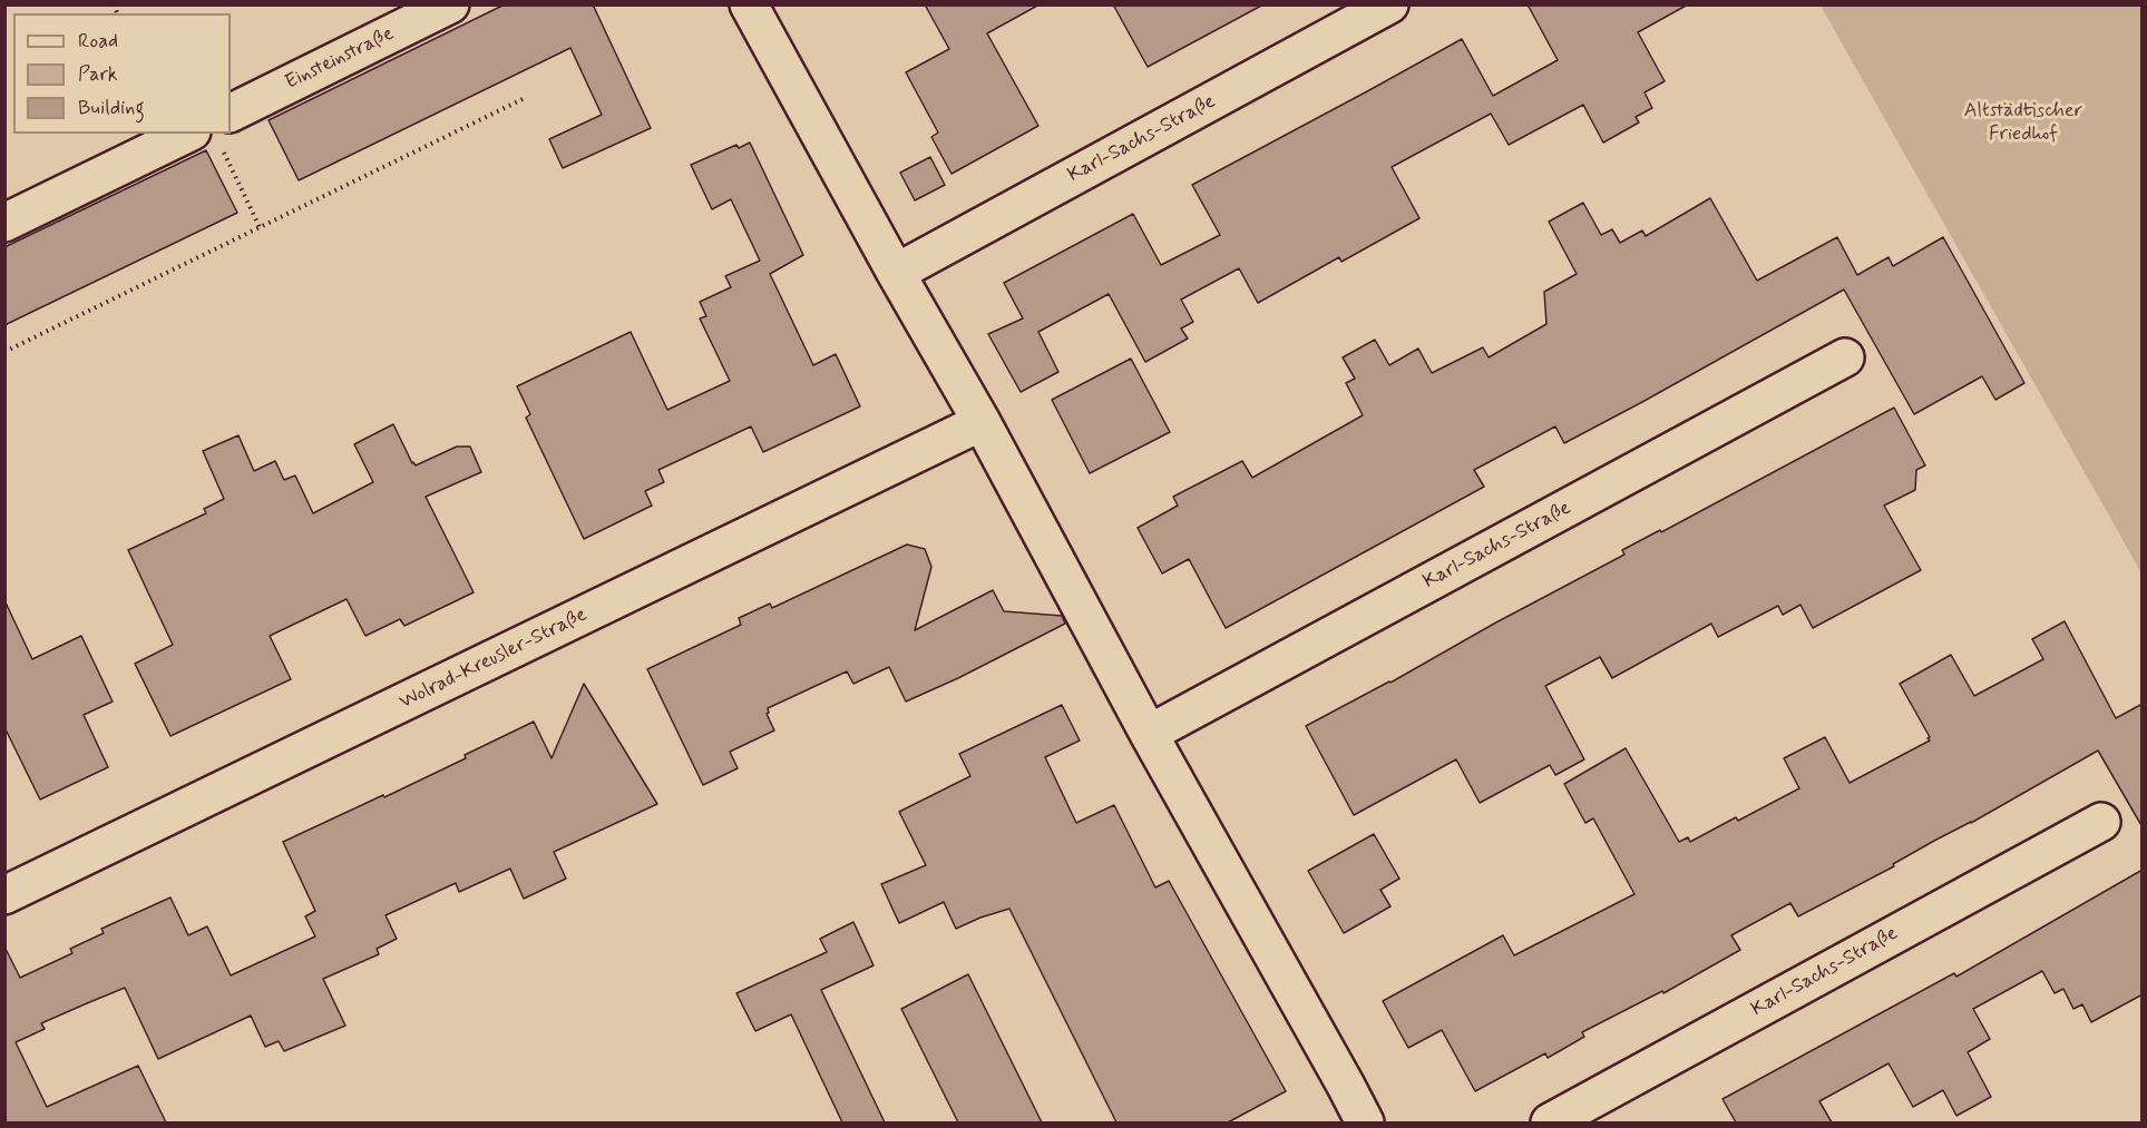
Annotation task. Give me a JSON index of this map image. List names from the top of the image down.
{
  "streets": {
    "street": ["Einsteinstraße", "Karl-Sachs-Straße", "Wolrad-Kreusler-Straße"]
  },
  "parks": ["Altstädtischer Friedhof"],
  "legend": ["Road", "Park", "Building"]
}
